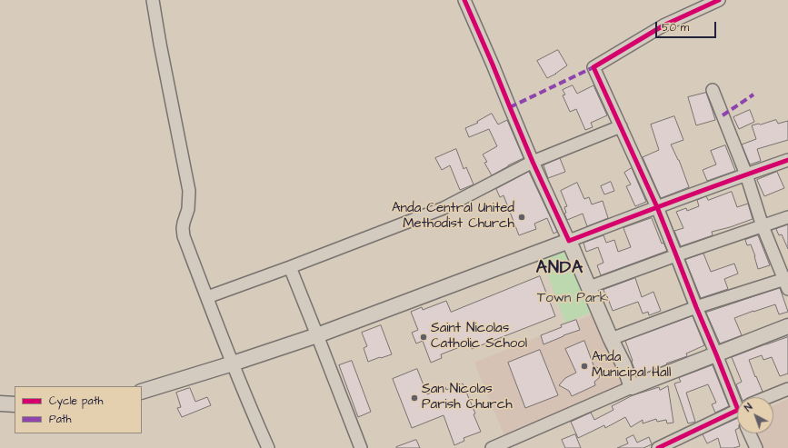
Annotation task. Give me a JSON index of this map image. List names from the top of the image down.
{
  "districts": ["ANDA"],
  "parks": ["Town Park"],
  "places": [
    "Anda Central United Methodist Church",
    "Saint Nicolas Catholic School",
    "Anda Municipal Hall",
    "San Nicolas Parish Church"
  ],
  "legend": ["Cycle path", "Path"],
  "scale_bar": "50 m",
  "north": "top left"
}
